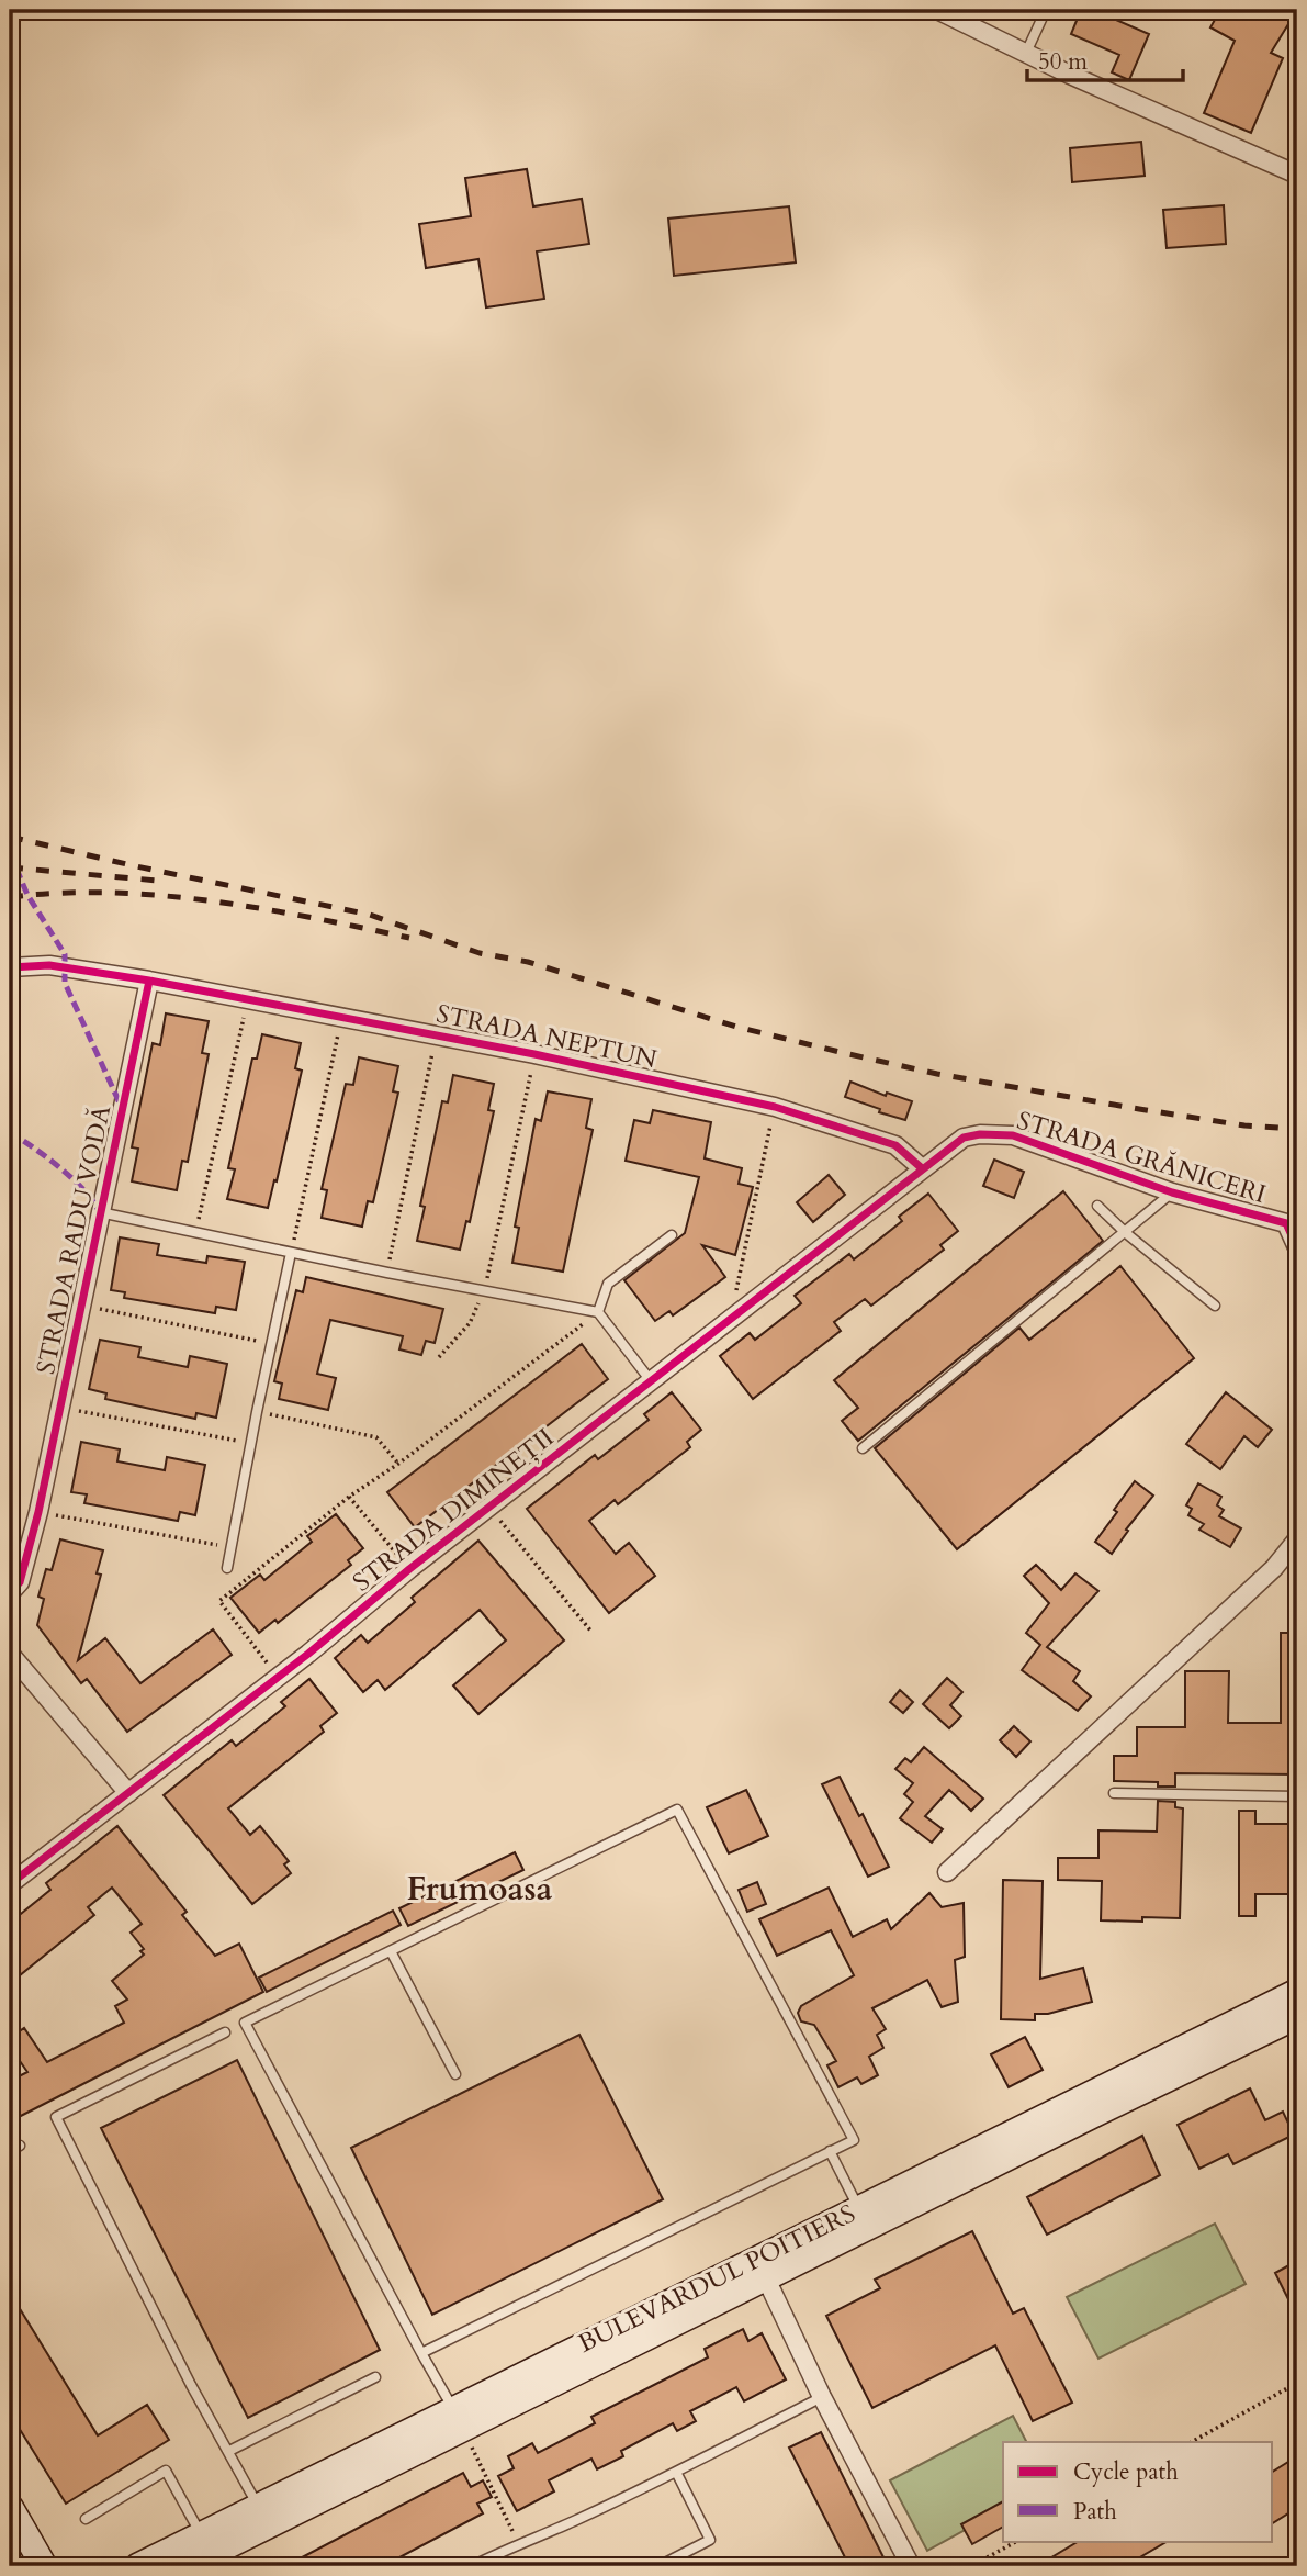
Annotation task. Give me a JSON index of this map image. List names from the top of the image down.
{
  "streets": {
    "main road": ["BULEVARDUL POITIERS"],
    "street": [
      "STRADA NEPTUN",
      "STRADA GRĂNICERI",
      "STRADA RADU VODĂ",
      "STRADA DIMINEȚII"
    ]
  },
  "crossings": [
    ["STRADA NEPTUN", "STRADA GRĂNICERI"],
    ["STRADA NEPTUN", "STRADA RADU VODĂ"],
    ["STRADA NEPTUN", "STRADA DIMINEȚII"],
    ["STRADA GRĂNICERI", "STRADA DIMINEȚII"]
  ],
  "districts": ["Frumoasa"],
  "legend": ["Cycle path", "Path"],
  "scale_bar": "50 m"
}
